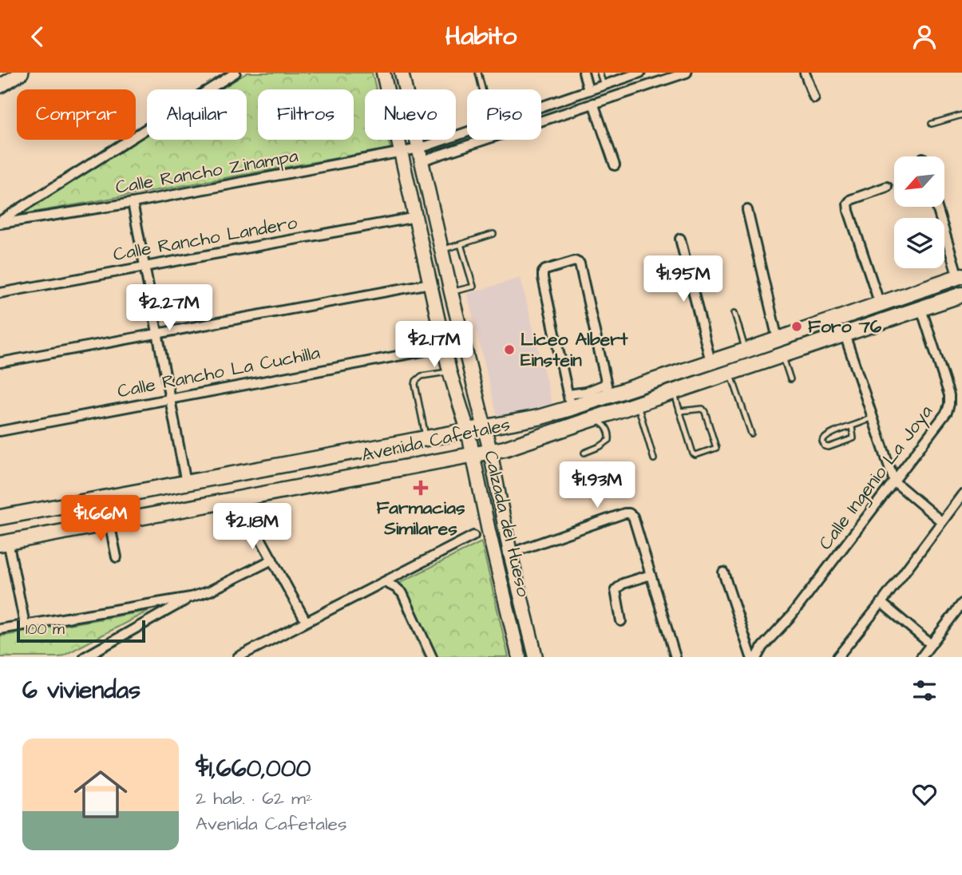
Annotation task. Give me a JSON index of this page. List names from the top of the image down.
{
  "streets": {
    "main road": ["Avenida Cafetales", "Calzada del Hueso"],
    "street": [
      "Calle Rancho Zinampa",
      "Calle Rancho Landero",
      "Calle Rancho La Cuchilla",
      "Calle Ingenio La Joya"
    ]
  },
  "crossings": [
    ["Calle Rancho Zinampa", "Calzada del Hueso"],
    ["Calle Rancho Landero", "Calzada del Hueso"],
    ["Calle Rancho La Cuchilla", "Calzada del Hueso"],
    ["Avenida Cafetales", "Calle Ingenio La Joya"],
    ["Avenida Cafetales", "Calzada del Hueso"]
  ],
  "places": {
    "other": ["Foro 76", "Liceo Albert Einstein"],
    "health": ["Farmacias Similares"]
  },
  "scale_bar": "100 m",
  "north": "bottom left",
  "page": {
    "header": "Habito",
    "chip": [
      "Comprar",
      "Alquilar",
      "Filtros",
      "Nuevo",
      "Piso"
    ],
    "price": [
      "$1.95M",
      "$2.27M",
      "$2.17M",
      "$1.93M",
      "$1.66M",
      "$2.18M"
    ],
    "scale": "100 m",
    "heading": "6 viviendas",
    "list": [
      {
        "name": "$1,660,000",
        "note": "2 hab. · 62 m² · Avenida Cafetales"
      }
    ]
  }
}
